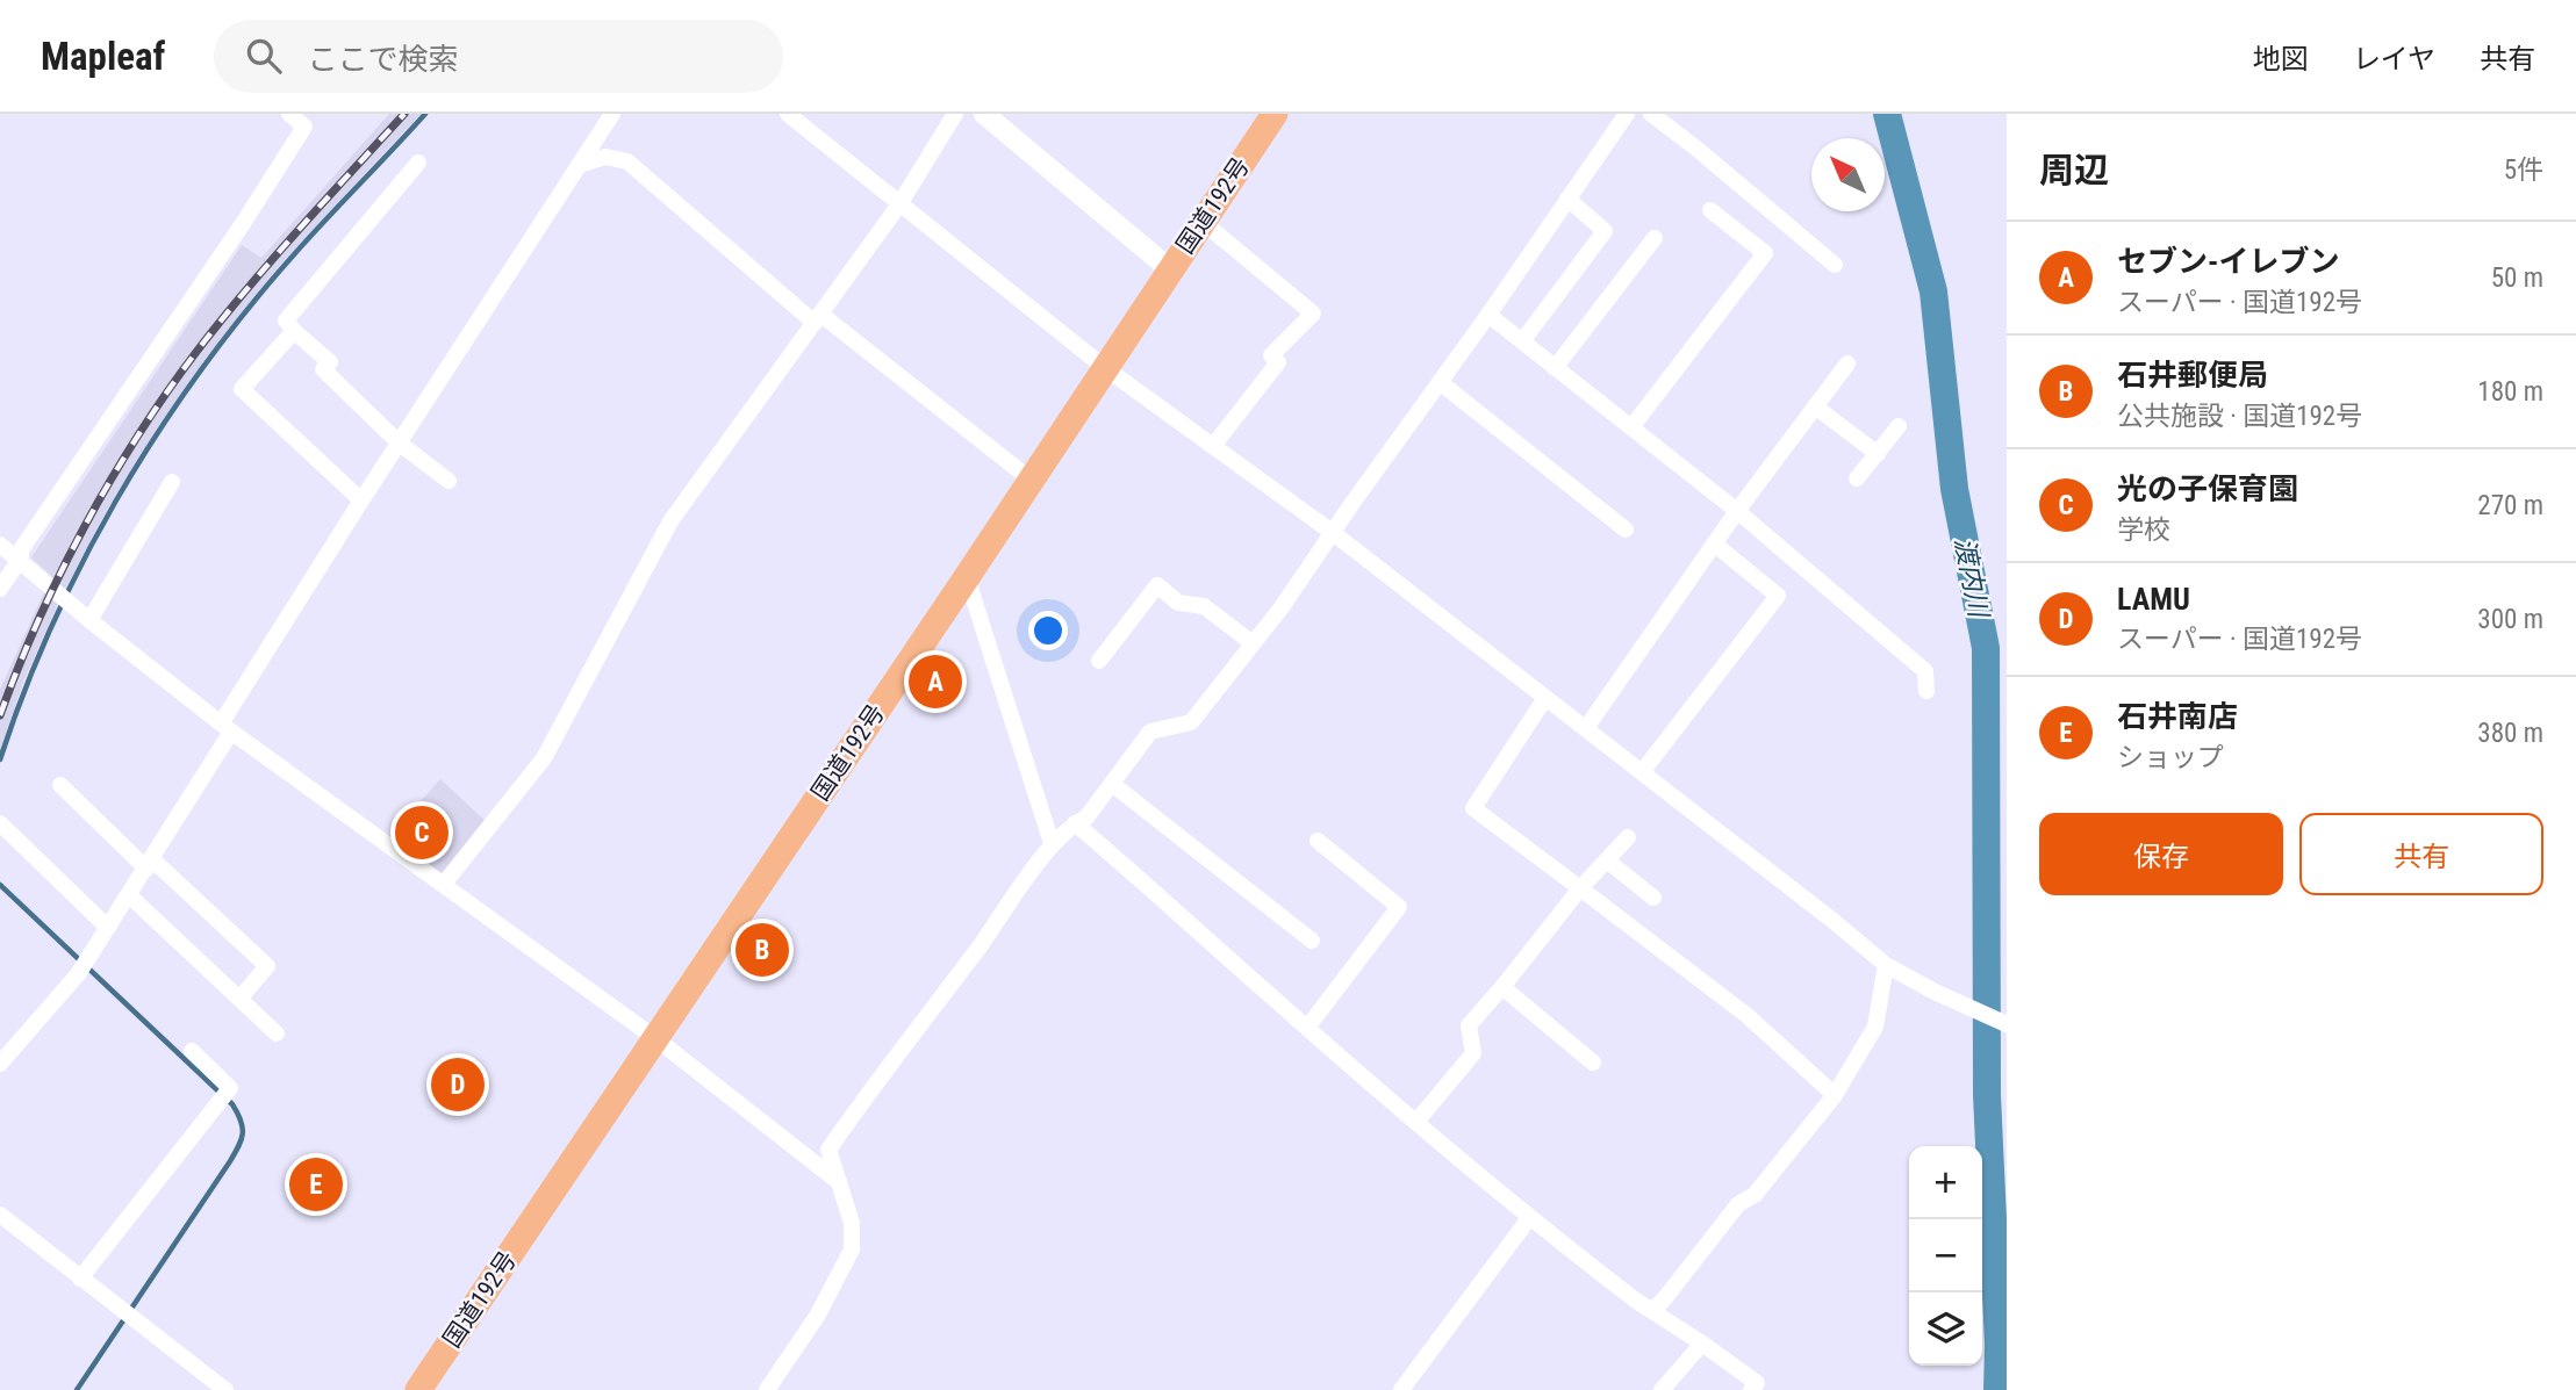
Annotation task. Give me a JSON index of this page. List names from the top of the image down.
{
  "streets": {
    "highway": ["国道192号"]
  },
  "water": ["渡内川"],
  "north": "top left",
  "page": {
    "header": "Mapleaf",
    "search": "ここで検索",
    "nav": ["地図", "レイヤ", "共有"],
    "heading": ["周辺", "5件"],
    "list": [
      {
        "mark": "A",
        "name": "セブン-イレブン",
        "note": "スーパー · 国道192号",
        "value": "50 m"
      },
      {
        "mark": "B",
        "name": "石井郵便局",
        "note": "公共施設 · 国道192号",
        "value": "180 m"
      },
      {
        "mark": "C",
        "name": "光の子保育園",
        "note": "学校",
        "value": "270 m"
      },
      {
        "mark": "D",
        "name": "LAMU",
        "note": "スーパー · 国道192号",
        "value": "300 m"
      },
      {
        "mark": "E",
        "name": "石井南店",
        "note": "ショップ",
        "value": "380 m"
      }
    ],
    "pins": [
      "A",
      "C",
      "B",
      "D",
      "E"
    ],
    "buttons": ["保存", "共有"],
    "map_buttons": ["+", "−"]
  }
}
